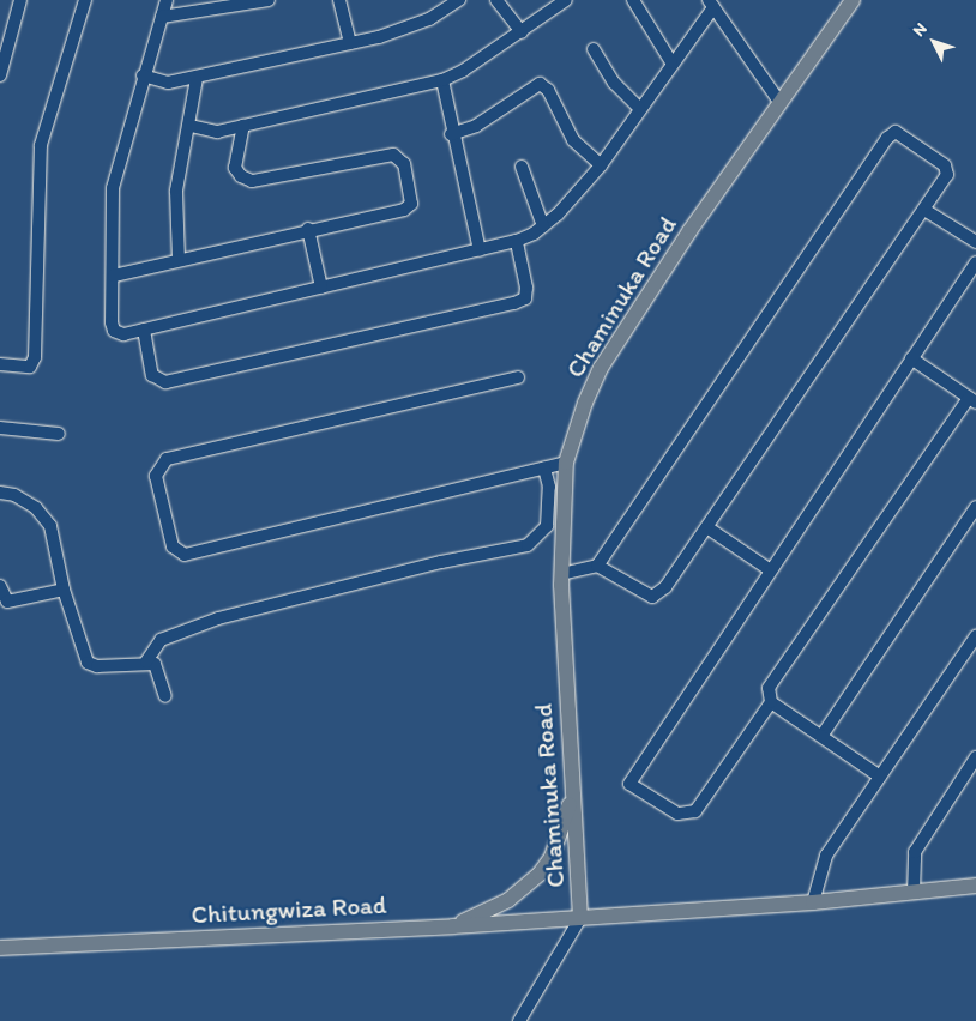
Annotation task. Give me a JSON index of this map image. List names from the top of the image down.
{
  "streets": {
    "main road": ["Chaminuka Road", "Chitungwiza Road"]
  },
  "crossings": [
    ["Chaminuka Road", "Chitungwiza Road"]
  ],
  "north": "top left"
}
